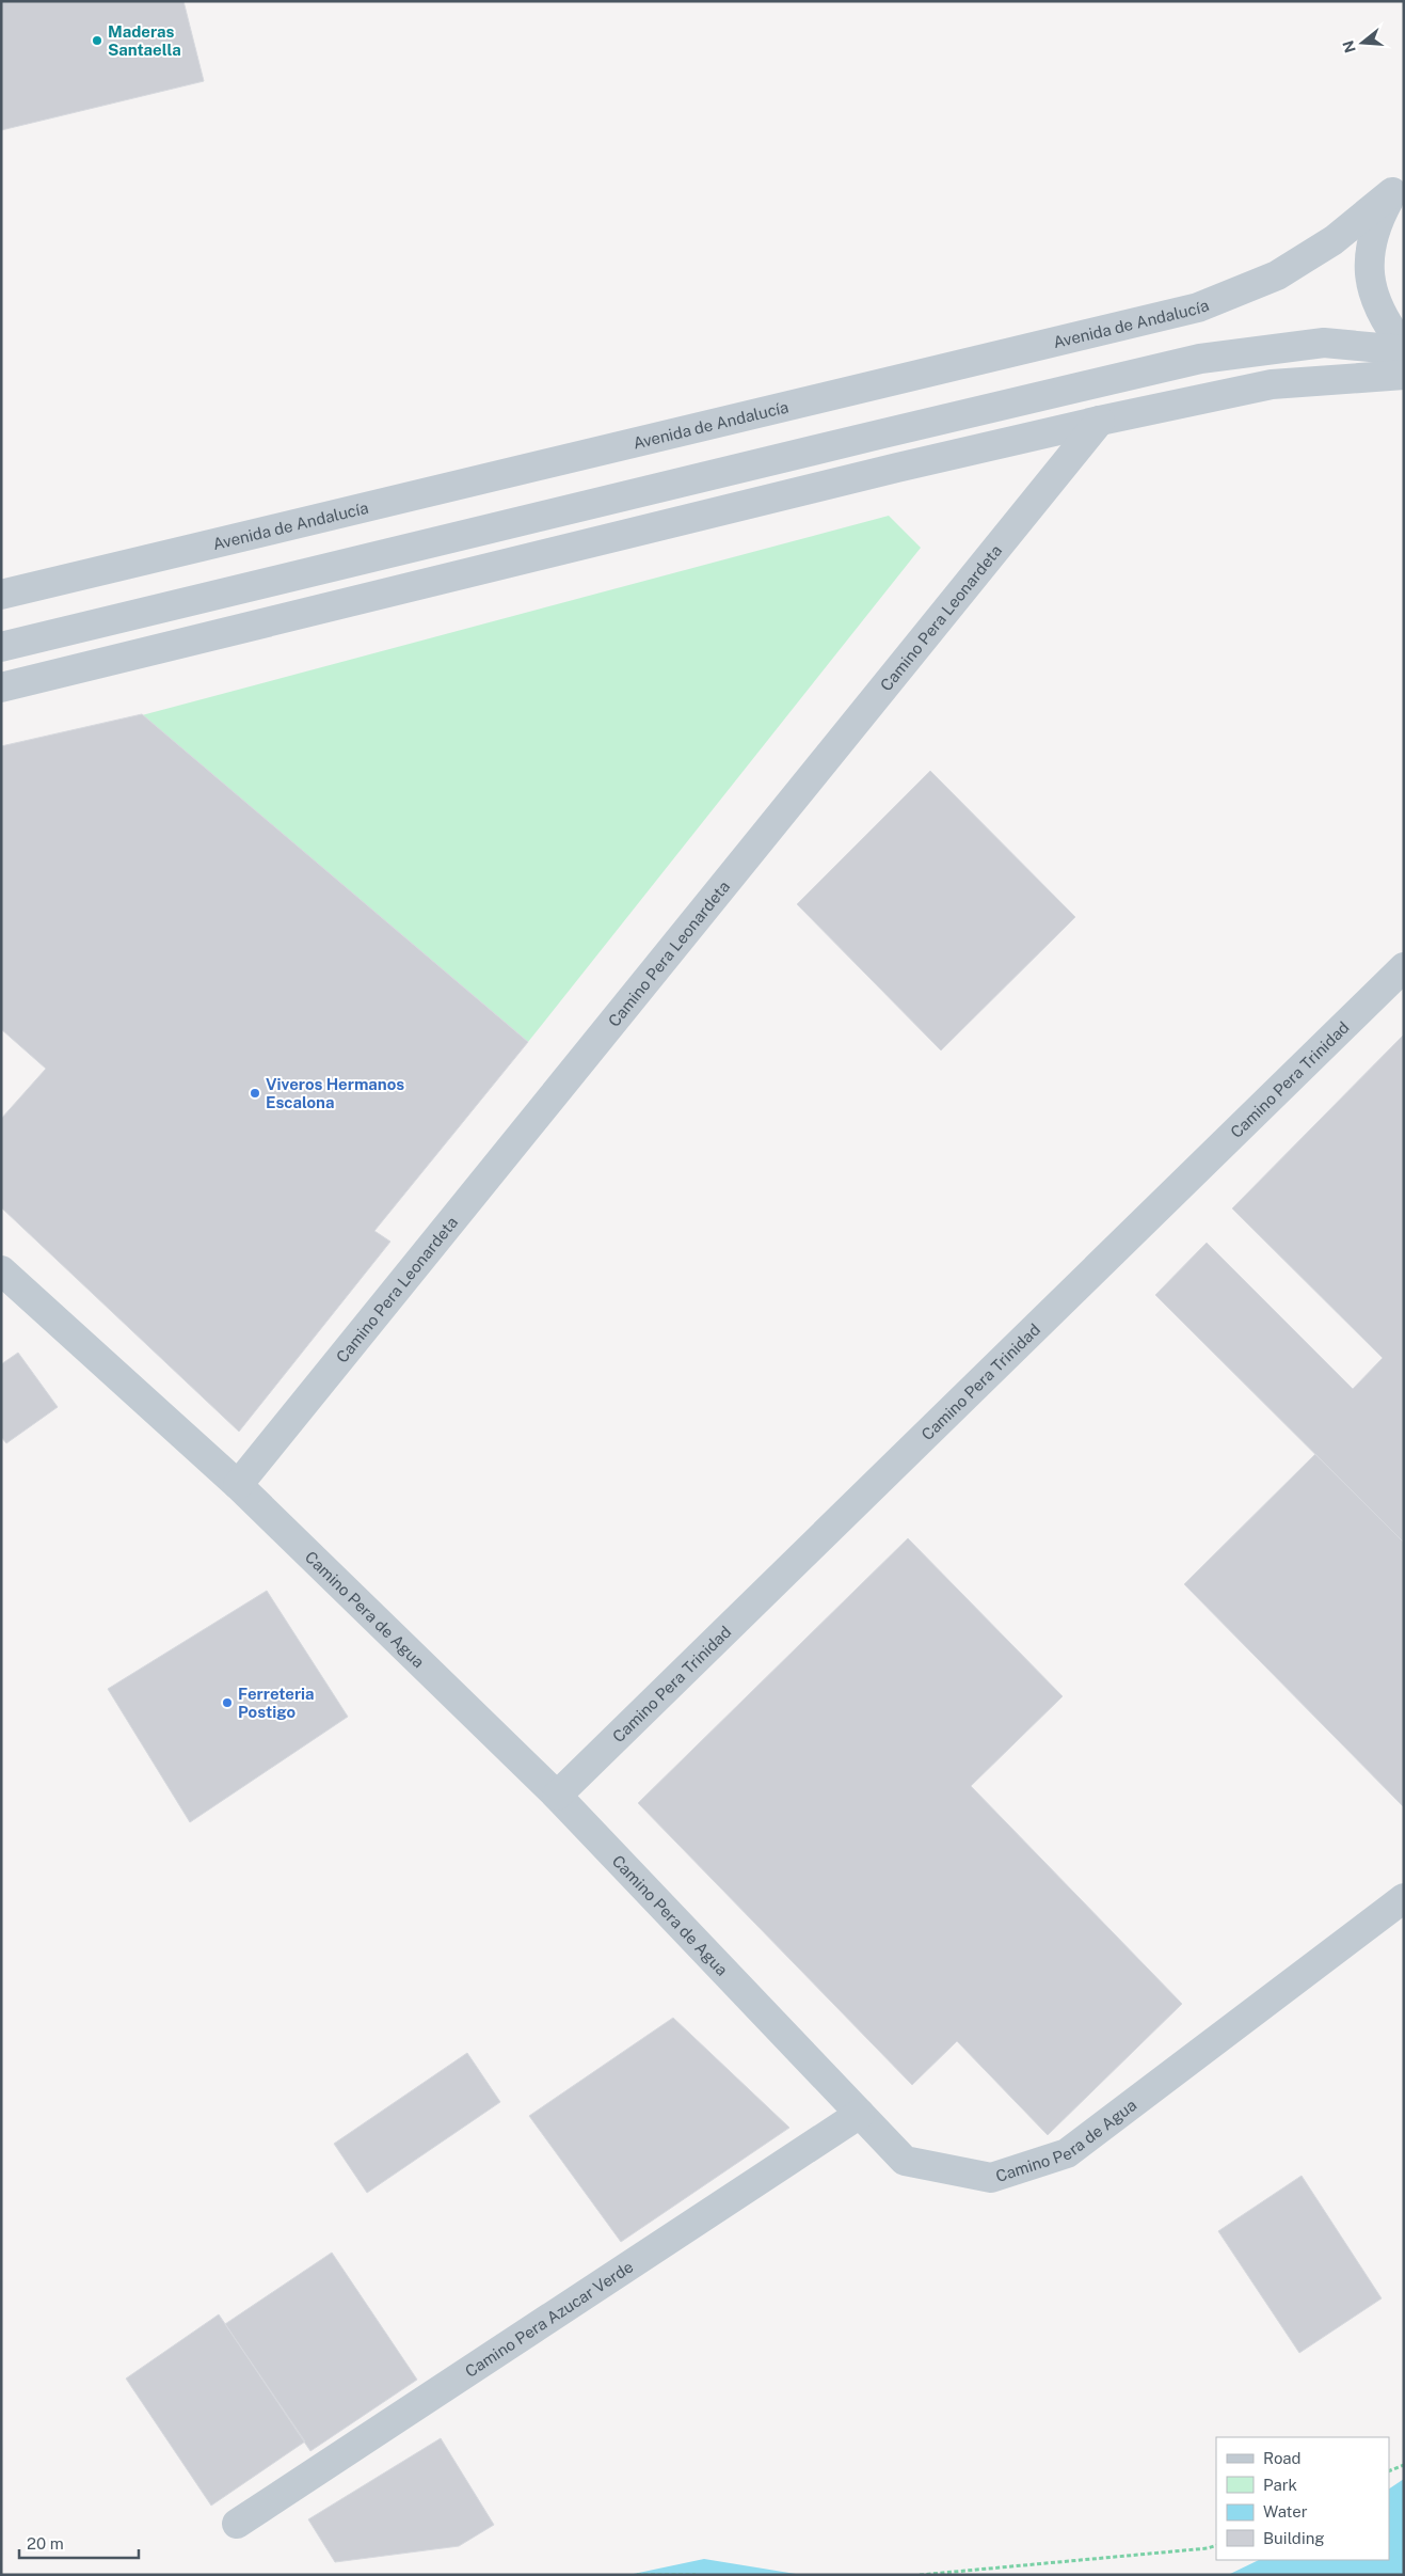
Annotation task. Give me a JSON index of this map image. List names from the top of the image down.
{
  "streets": {
    "street": [
      "Avenida de Andalucía",
      "Camino Pera Leonardeta",
      "Camino Pera Trinidad",
      "Camino Pera de Agua",
      "Camino Pera Azucar Verde"
    ]
  },
  "crossings": [
    ["Camino Pera Leonardeta", "Camino Pera de Agua"],
    ["Camino Pera Trinidad", "Camino Pera de Agua"],
    ["Camino Pera de Agua", "Camino Pera Azucar Verde"]
  ],
  "places": ["Maderas Santaella", "Viveros Hermanos Escalona", "Ferreteria Postigo"],
  "legend": [
    "Road",
    "Park",
    "Water",
    "Building"
  ],
  "scale_bar": "20 m",
  "north": "left"
}
